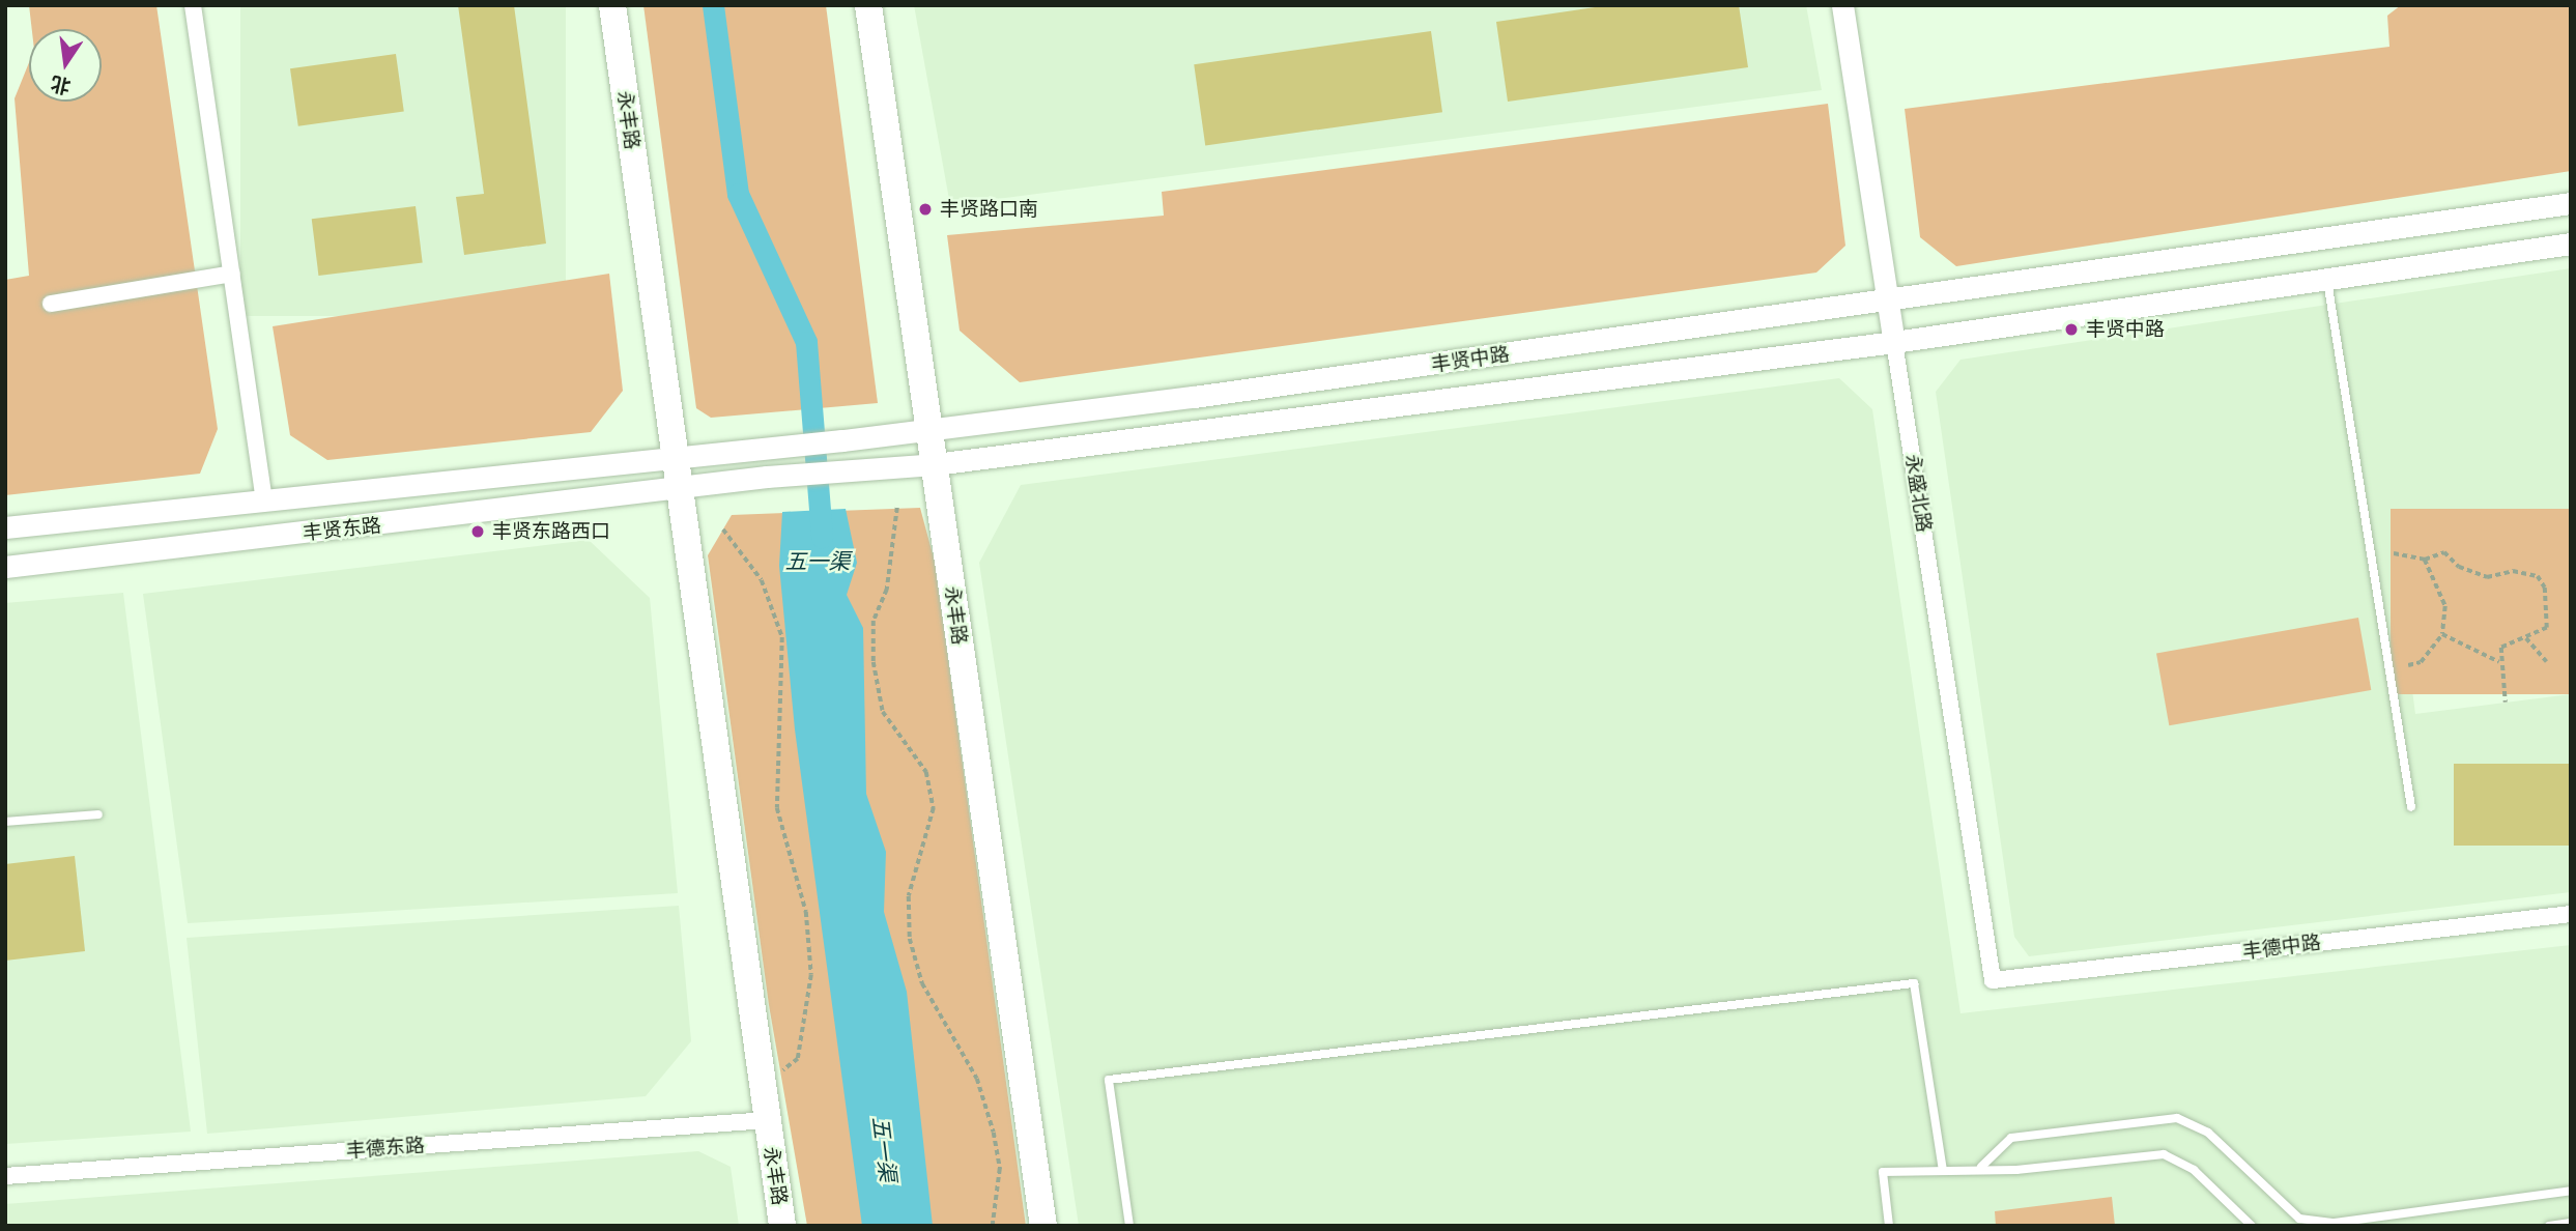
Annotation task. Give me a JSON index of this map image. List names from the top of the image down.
{
  "streets": {
    "main road": ["永丰路"],
    "street": [
      "丰贤中路",
      "永盛北路",
      "丰贤东路",
      "丰德中路",
      "丰德东路"
    ]
  },
  "crossings": [
    ["永丰路", "丰贤中路"],
    ["永丰路", "丰贤东路"],
    ["永丰路", "丰德东路"],
    ["丰贤中路", "永盛北路"],
    ["丰贤中路", "丰贤东路"],
    ["永盛北路", "丰德中路"]
  ],
  "water": ["五一渠"],
  "places": ["丰贤路口南", "丰贤中路", "丰贤东路西口"],
  "north": "bottom"
}
